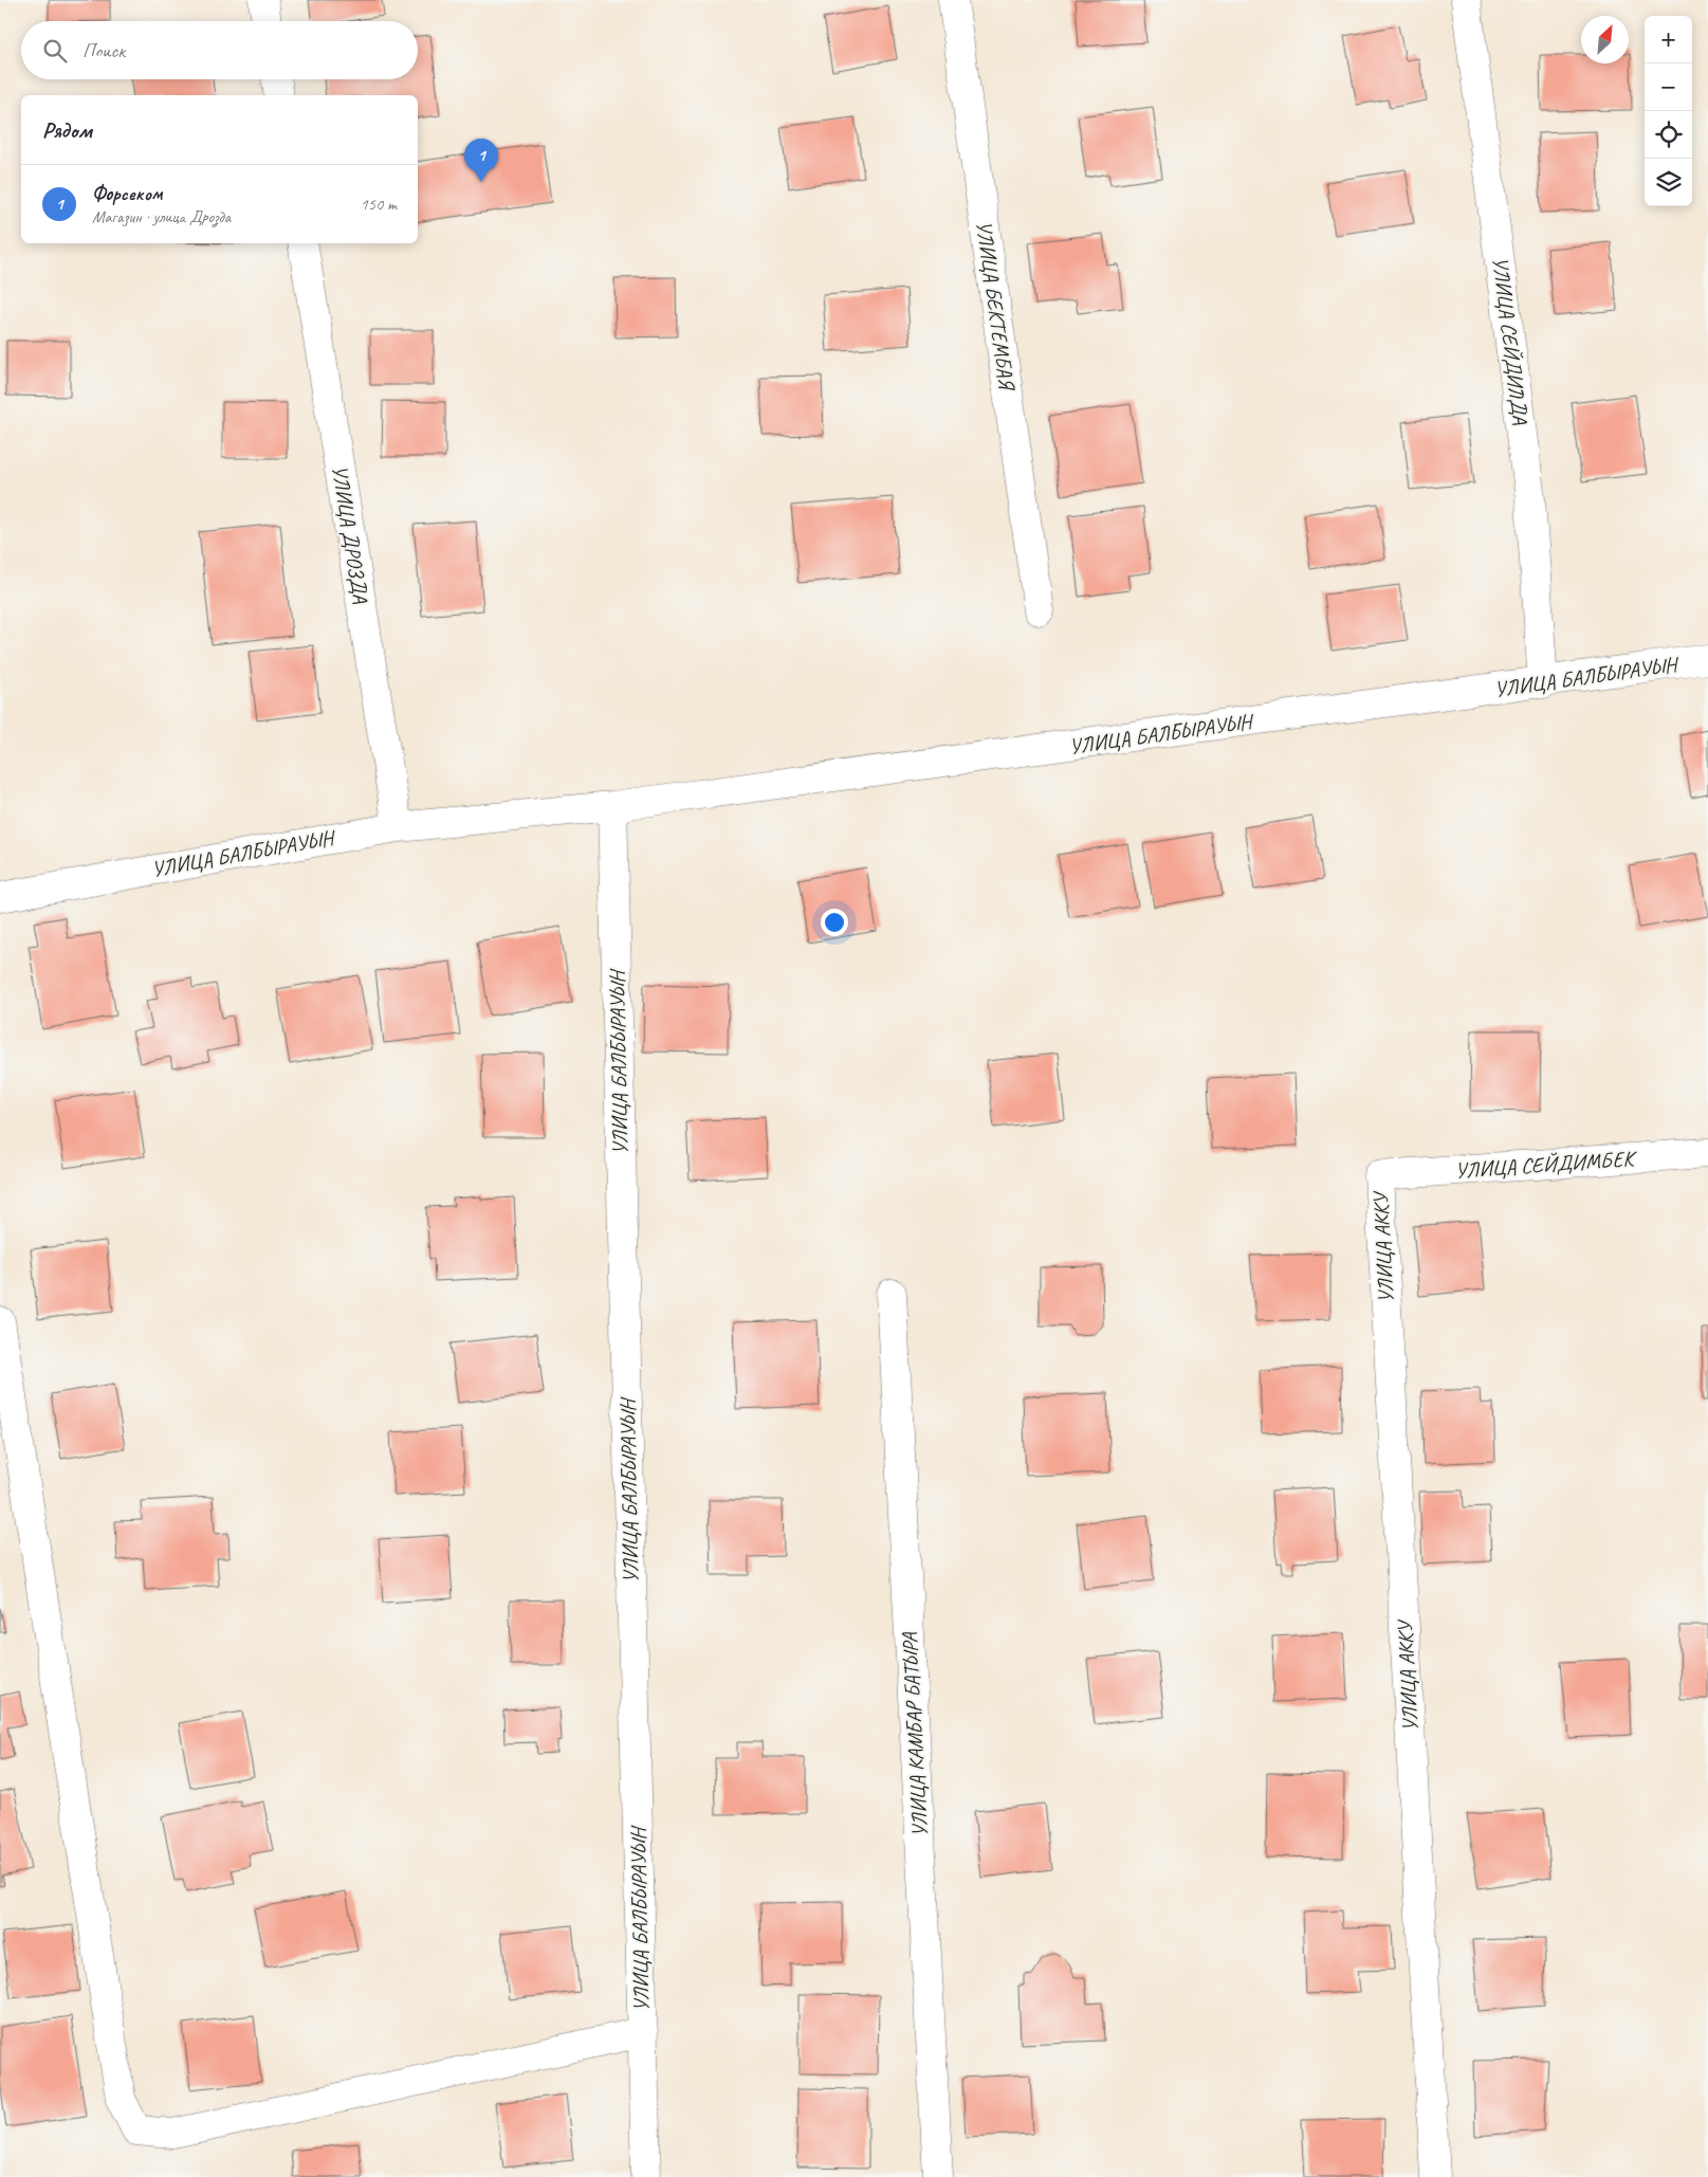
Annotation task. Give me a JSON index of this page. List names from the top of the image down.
{
  "streets": {
    "street": [
      "УЛИЦА БЕКТЕМБАЯ",
      "УЛИЦА СЕЙДИЛДА",
      "УЛИЦА ДРОЗДА",
      "УЛИЦА БАЛБЫРАУЫН",
      "УЛИЦА СЕЙДИМБЕК",
      "УЛИЦА АККУ",
      "УЛИЦА КАМБАР БАТЫРА"
    ]
  },
  "crossings": [
    ["УЛИЦА СЕЙДИЛДА", "УЛИЦА БАЛБЫРАУЫН"],
    ["УЛИЦА ДРОЗДА", "УЛИЦА БАЛБЫРАУЫН"],
    ["УЛИЦА СЕЙДИМБЕК", "УЛИЦА АККУ"]
  ],
  "north": "top right",
  "page": {
    "map_buttons": ["+", "−"],
    "search": "Поиск",
    "heading": "Рядом",
    "pins": "1",
    "list": [
      {
        "mark": "1",
        "name": "Форсеком",
        "note": "Магазин · улица Дрозда",
        "value": "150 m"
      }
    ]
  }
}
